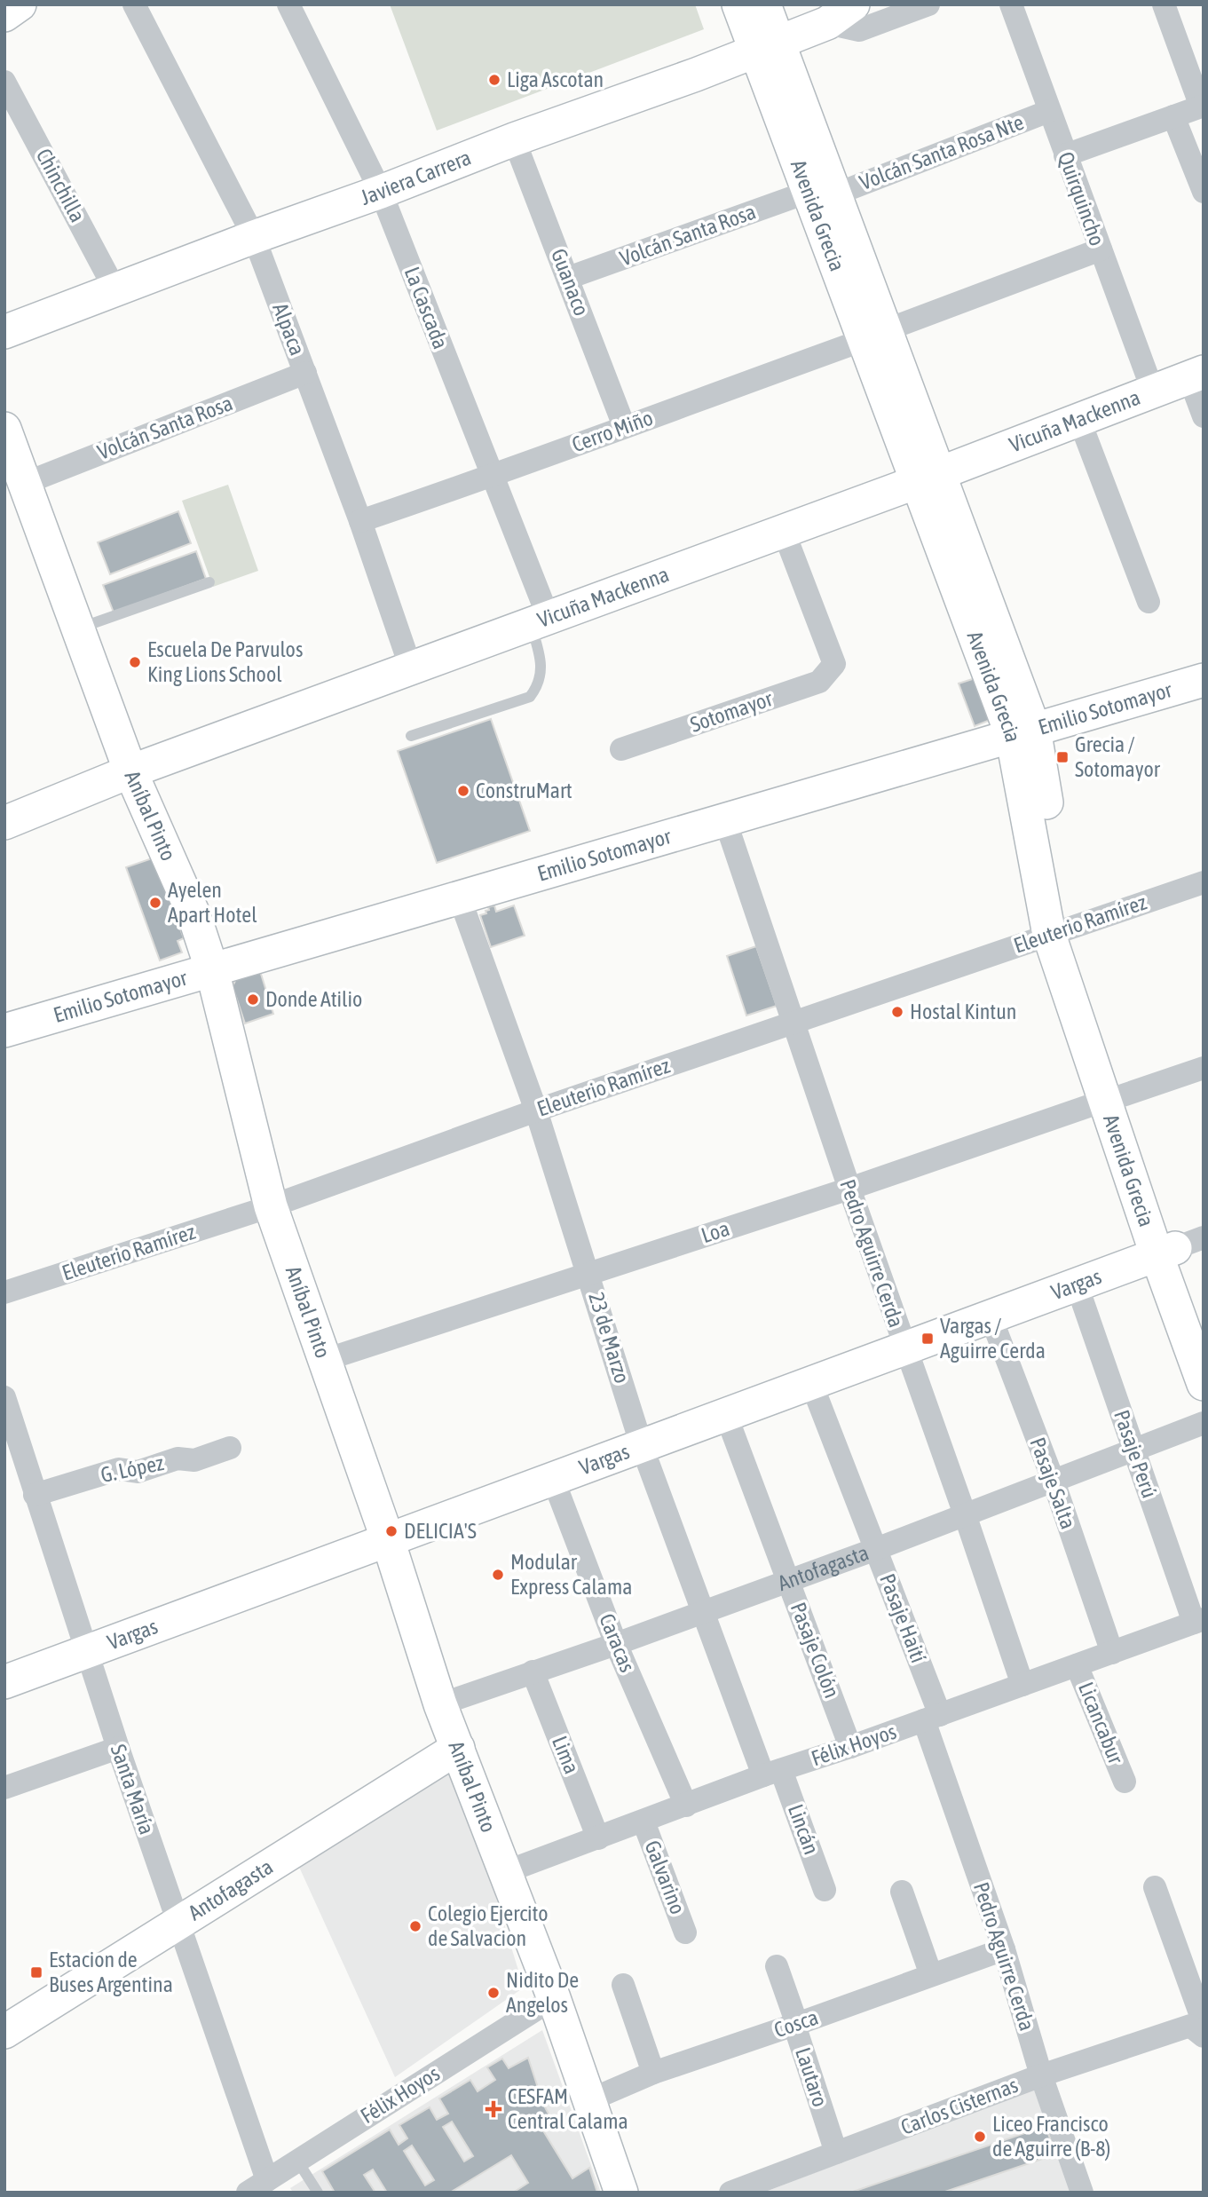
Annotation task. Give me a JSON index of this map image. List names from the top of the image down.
{
  "streets": {
    "street": [
      "Volcán Santa Rosa Nte",
      "Javiera Carrera",
      "Chinchilla",
      "Quirquincho",
      "Avenida Grecia",
      "Volcán Santa Rosa",
      "Guanaco",
      "La Cascada",
      "Alpaca",
      "Vicuña Mackenna",
      "Cerro Miño",
      "Emilio Sotomayor",
      "Sotomayor",
      "Aníbal Pinto",
      "Eleuterio Ramírez",
      "Loa",
      "Pedro Aguirre Cerda",
      "Vargas",
      "23 de Marzo",
      "Pasaje Perú",
      "G. López",
      "Pasaje Salta",
      "Antofagasta",
      "Pasaje Haití",
      "Caracas",
      "Pasaje Colón",
      "Licancabur",
      "Félix Hoyos",
      "Lima",
      "Santa María",
      "Lincán",
      "Galvarino",
      "Cosca",
      "Lautaro",
      "Carlos Cisternas"
    ]
  },
  "crossings": [
    ["Volcán Santa Rosa Nte", "Quirquincho"],
    ["Volcán Santa Rosa Nte", "Avenida Grecia"],
    ["Volcán Santa Rosa Nte", "Volcán Santa Rosa"],
    ["Javiera Carrera", "Chinchilla"],
    ["Javiera Carrera", "Avenida Grecia"],
    ["Javiera Carrera", "Guanaco"],
    ["Javiera Carrera", "La Cascada"],
    ["Javiera Carrera", "Alpaca"],
    ["Quirquincho", "Vicuña Mackenna"],
    ["Quirquincho", "Cerro Miño"],
    ["Avenida Grecia", "Volcán Santa Rosa"],
    ["Avenida Grecia", "Vicuña Mackenna"],
    ["Avenida Grecia", "Cerro Miño"],
    ["Avenida Grecia", "Emilio Sotomayor"],
    ["Avenida Grecia", "Eleuterio Ramírez"],
    ["Avenida Grecia", "Loa"],
    ["Avenida Grecia", "Vargas"],
    ["Volcán Santa Rosa", "Guanaco"],
    ["Volcán Santa Rosa", "Alpaca"],
    ["Volcán Santa Rosa", "Aníbal Pinto"],
    ["Guanaco", "Cerro Miño"],
    ["La Cascada", "Vicuña Mackenna"],
    ["La Cascada", "Cerro Miño"],
    ["Alpaca", "Vicuña Mackenna"],
    ["Alpaca", "Cerro Miño"],
    ["Vicuña Mackenna", "Sotomayor"],
    ["Vicuña Mackenna", "Aníbal Pinto"],
    ["Emilio Sotomayor", "Aníbal Pinto"],
    ["Emilio Sotomayor", "Pedro Aguirre Cerda"],
    ["Emilio Sotomayor", "23 de Marzo"],
    ["Aníbal Pinto", "Eleuterio Ramírez"],
    ["Aníbal Pinto", "Loa"],
    ["Aníbal Pinto", "Vargas"],
    ["Aníbal Pinto", "Antofagasta"],
    ["Aníbal Pinto", "Félix Hoyos"],
    ["Aníbal Pinto", "Cosca"],
    ["Eleuterio Ramírez", "Pedro Aguirre Cerda"],
    ["Eleuterio Ramírez", "23 de Marzo"],
    ["Loa", "Pedro Aguirre Cerda"],
    ["Loa", "23 de Marzo"],
    ["Pedro Aguirre Cerda", "Vargas"],
    ["Pedro Aguirre Cerda", "Antofagasta"],
    ["Pedro Aguirre Cerda", "Pasaje Haití"],
    ["Pedro Aguirre Cerda", "Félix Hoyos"],
    ["Pedro Aguirre Cerda", "Cosca"],
    ["Pedro Aguirre Cerda", "Carlos Cisternas"],
    ["Vargas", "23 de Marzo"],
    ["Vargas", "Pasaje Perú"],
    ["Vargas", "Pasaje Salta"],
    ["Vargas", "Pasaje Haití"],
    ["Vargas", "Caracas"],
    ["Vargas", "Pasaje Colón"],
    ["Vargas", "Santa María"],
    ["23 de Marzo", "Antofagasta"],
    ["23 de Marzo", "Félix Hoyos"],
    ["23 de Marzo", "Lincán"],
    ["Pasaje Perú", "Antofagasta"],
    ["Pasaje Perú", "Félix Hoyos"],
    ["G. López", "Santa María"],
    ["Pasaje Salta", "Antofagasta"],
    ["Pasaje Salta", "Félix Hoyos"],
    ["Antofagasta", "Pasaje Haití"],
    ["Antofagasta", "Caracas"],
    ["Antofagasta", "Pasaje Colón"],
    ["Antofagasta", "Lima"],
    ["Antofagasta", "Santa María"],
    ["Pasaje Haití", "Félix Hoyos"],
    ["Caracas", "Félix Hoyos"],
    ["Pasaje Colón", "Félix Hoyos"],
    ["Licancabur", "Félix Hoyos"],
    ["Félix Hoyos", "Lima"],
    ["Félix Hoyos", "Santa María"],
    ["Félix Hoyos", "Lincán"],
    ["Félix Hoyos", "Galvarino"],
    ["Cosca", "Lautaro"],
    ["Lautaro", "Carlos Cisternas"]
  ],
  "places": {
    "other": [
      "Liga Ascotan",
      "Escuela De Parvulos King Lions School",
      "ConstruMart",
      "Ayelen Apart Hotel",
      "Donde Atilio",
      "Hostal Kintun",
      "DELICIA'S",
      "Modular Express Calama",
      "Colegio Ejercito de Salvacion",
      "Nidito De Angelos",
      "Liceo Francisco de Aguirre (B-8)"
    ],
    "transit": ["Grecia / Sotomayor", "Vargas / Aguirre Cerda", "Estacion de Buses Argentina"],
    "health": ["CESFAM Central Calama"]
  }
}
